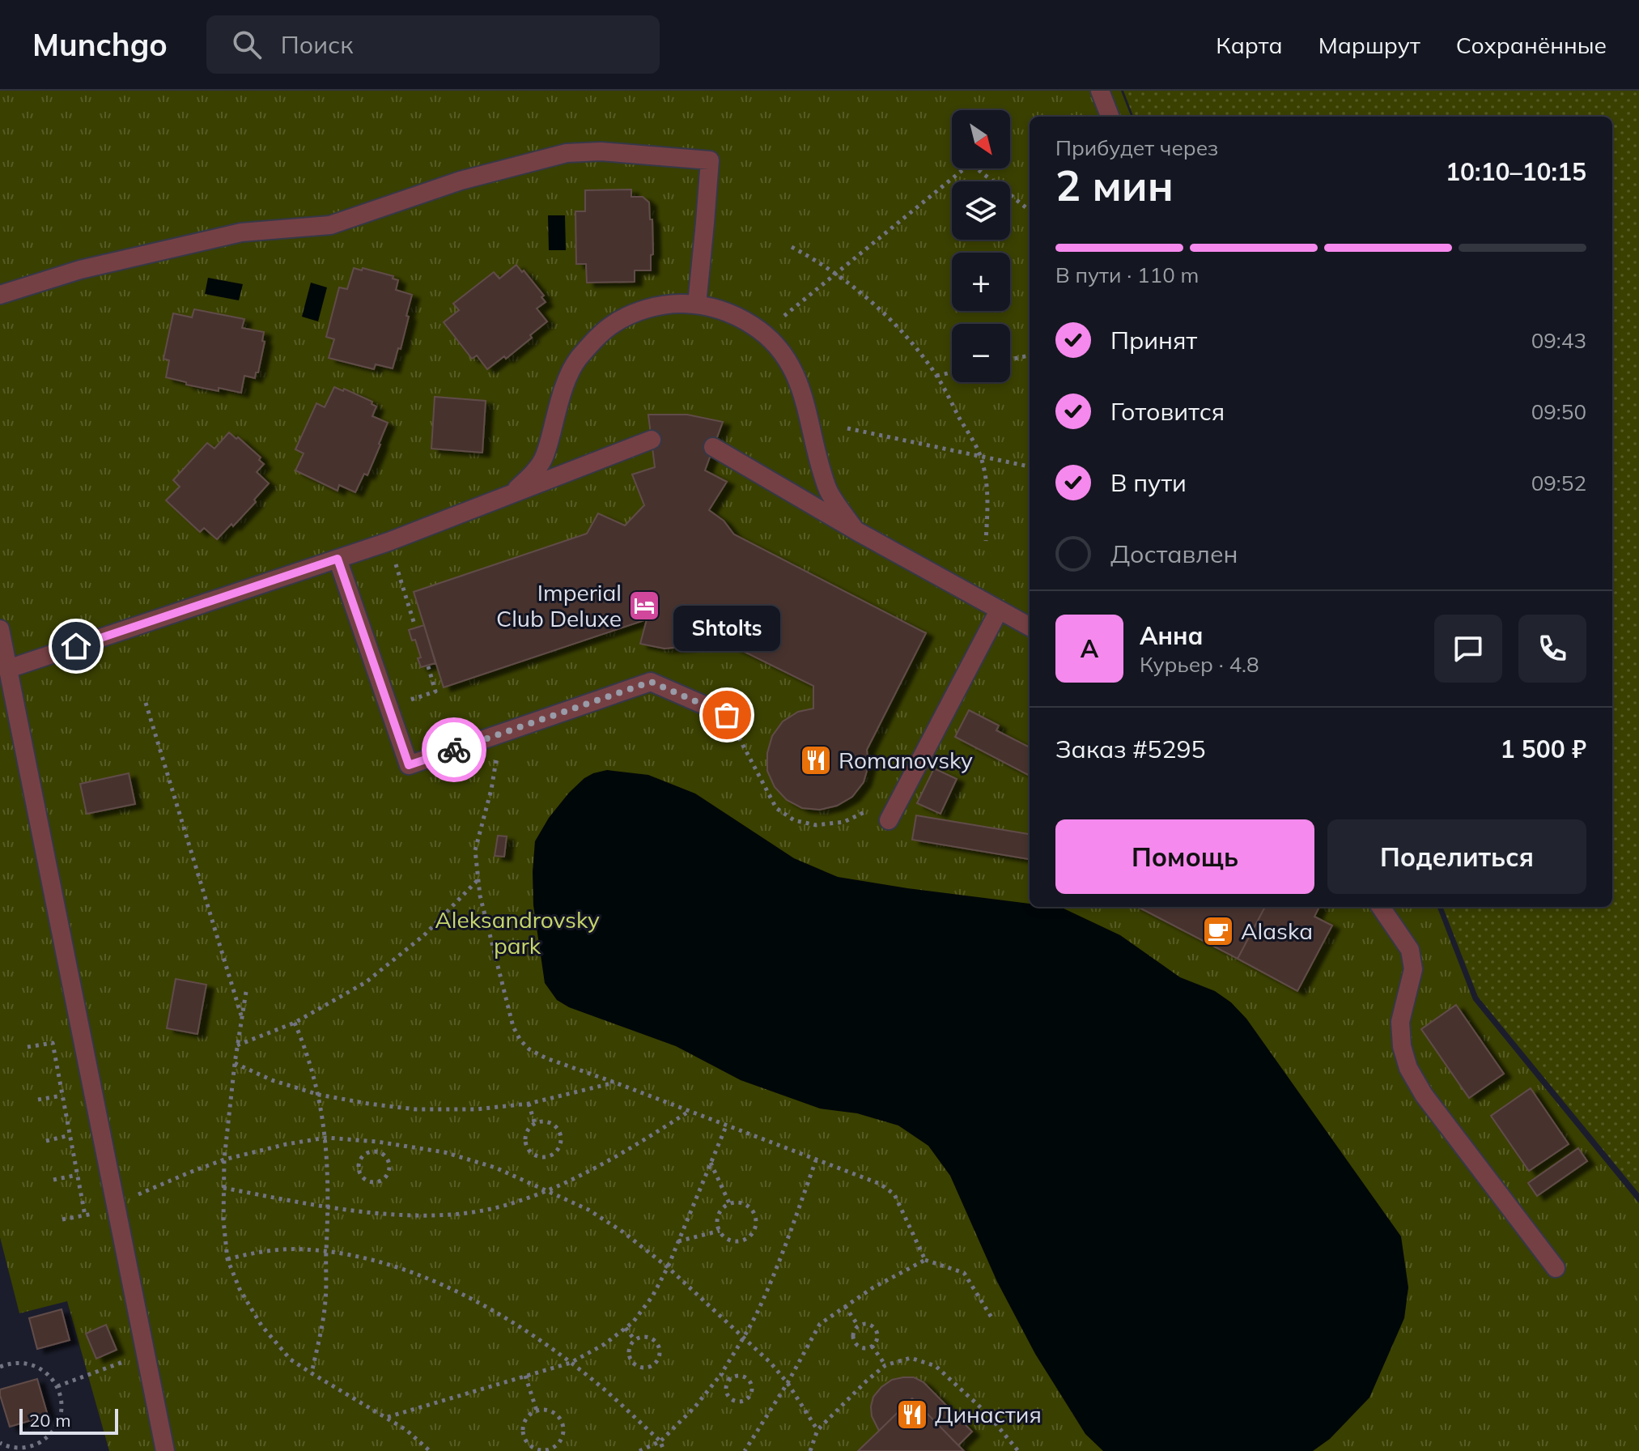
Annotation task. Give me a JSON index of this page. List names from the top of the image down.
{
  "parks": ["Aleksandrovsky park"],
  "places": {
    "hotel": ["Imperial Club Deluxe"],
    "other": ["Shtolts"],
    "restaurant": ["Romanovsky", "Династия"],
    "cafe": ["Alaska"]
  },
  "scale_bar": "20 m",
  "north": "bottom right",
  "page": {
    "header": "Munchgo",
    "search": "Поиск",
    "nav": ["Карта", "Маршрут", "Сохранённые"],
    "map_buttons": ["+", "−"],
    "heading": ["2 мин", "Прибудет через", "10:10–10:15"],
    "panel": [
      "Анна",
      "Курьер · 4.8",
      "Заказ #5295",
      "1 500 ₽"
    ],
    "bar": "В пути · 110 m",
    "list": [
      ["Принят", "09:43"],
      ["Готовится", "09:50"],
      ["В пути", "09:52"],
      "Доставлен"
    ],
    "bubble": "Shtolts",
    "round": "А",
    "buttons": ["Помощь", "Поделиться"],
    "scale": "20 m"
  }
}
